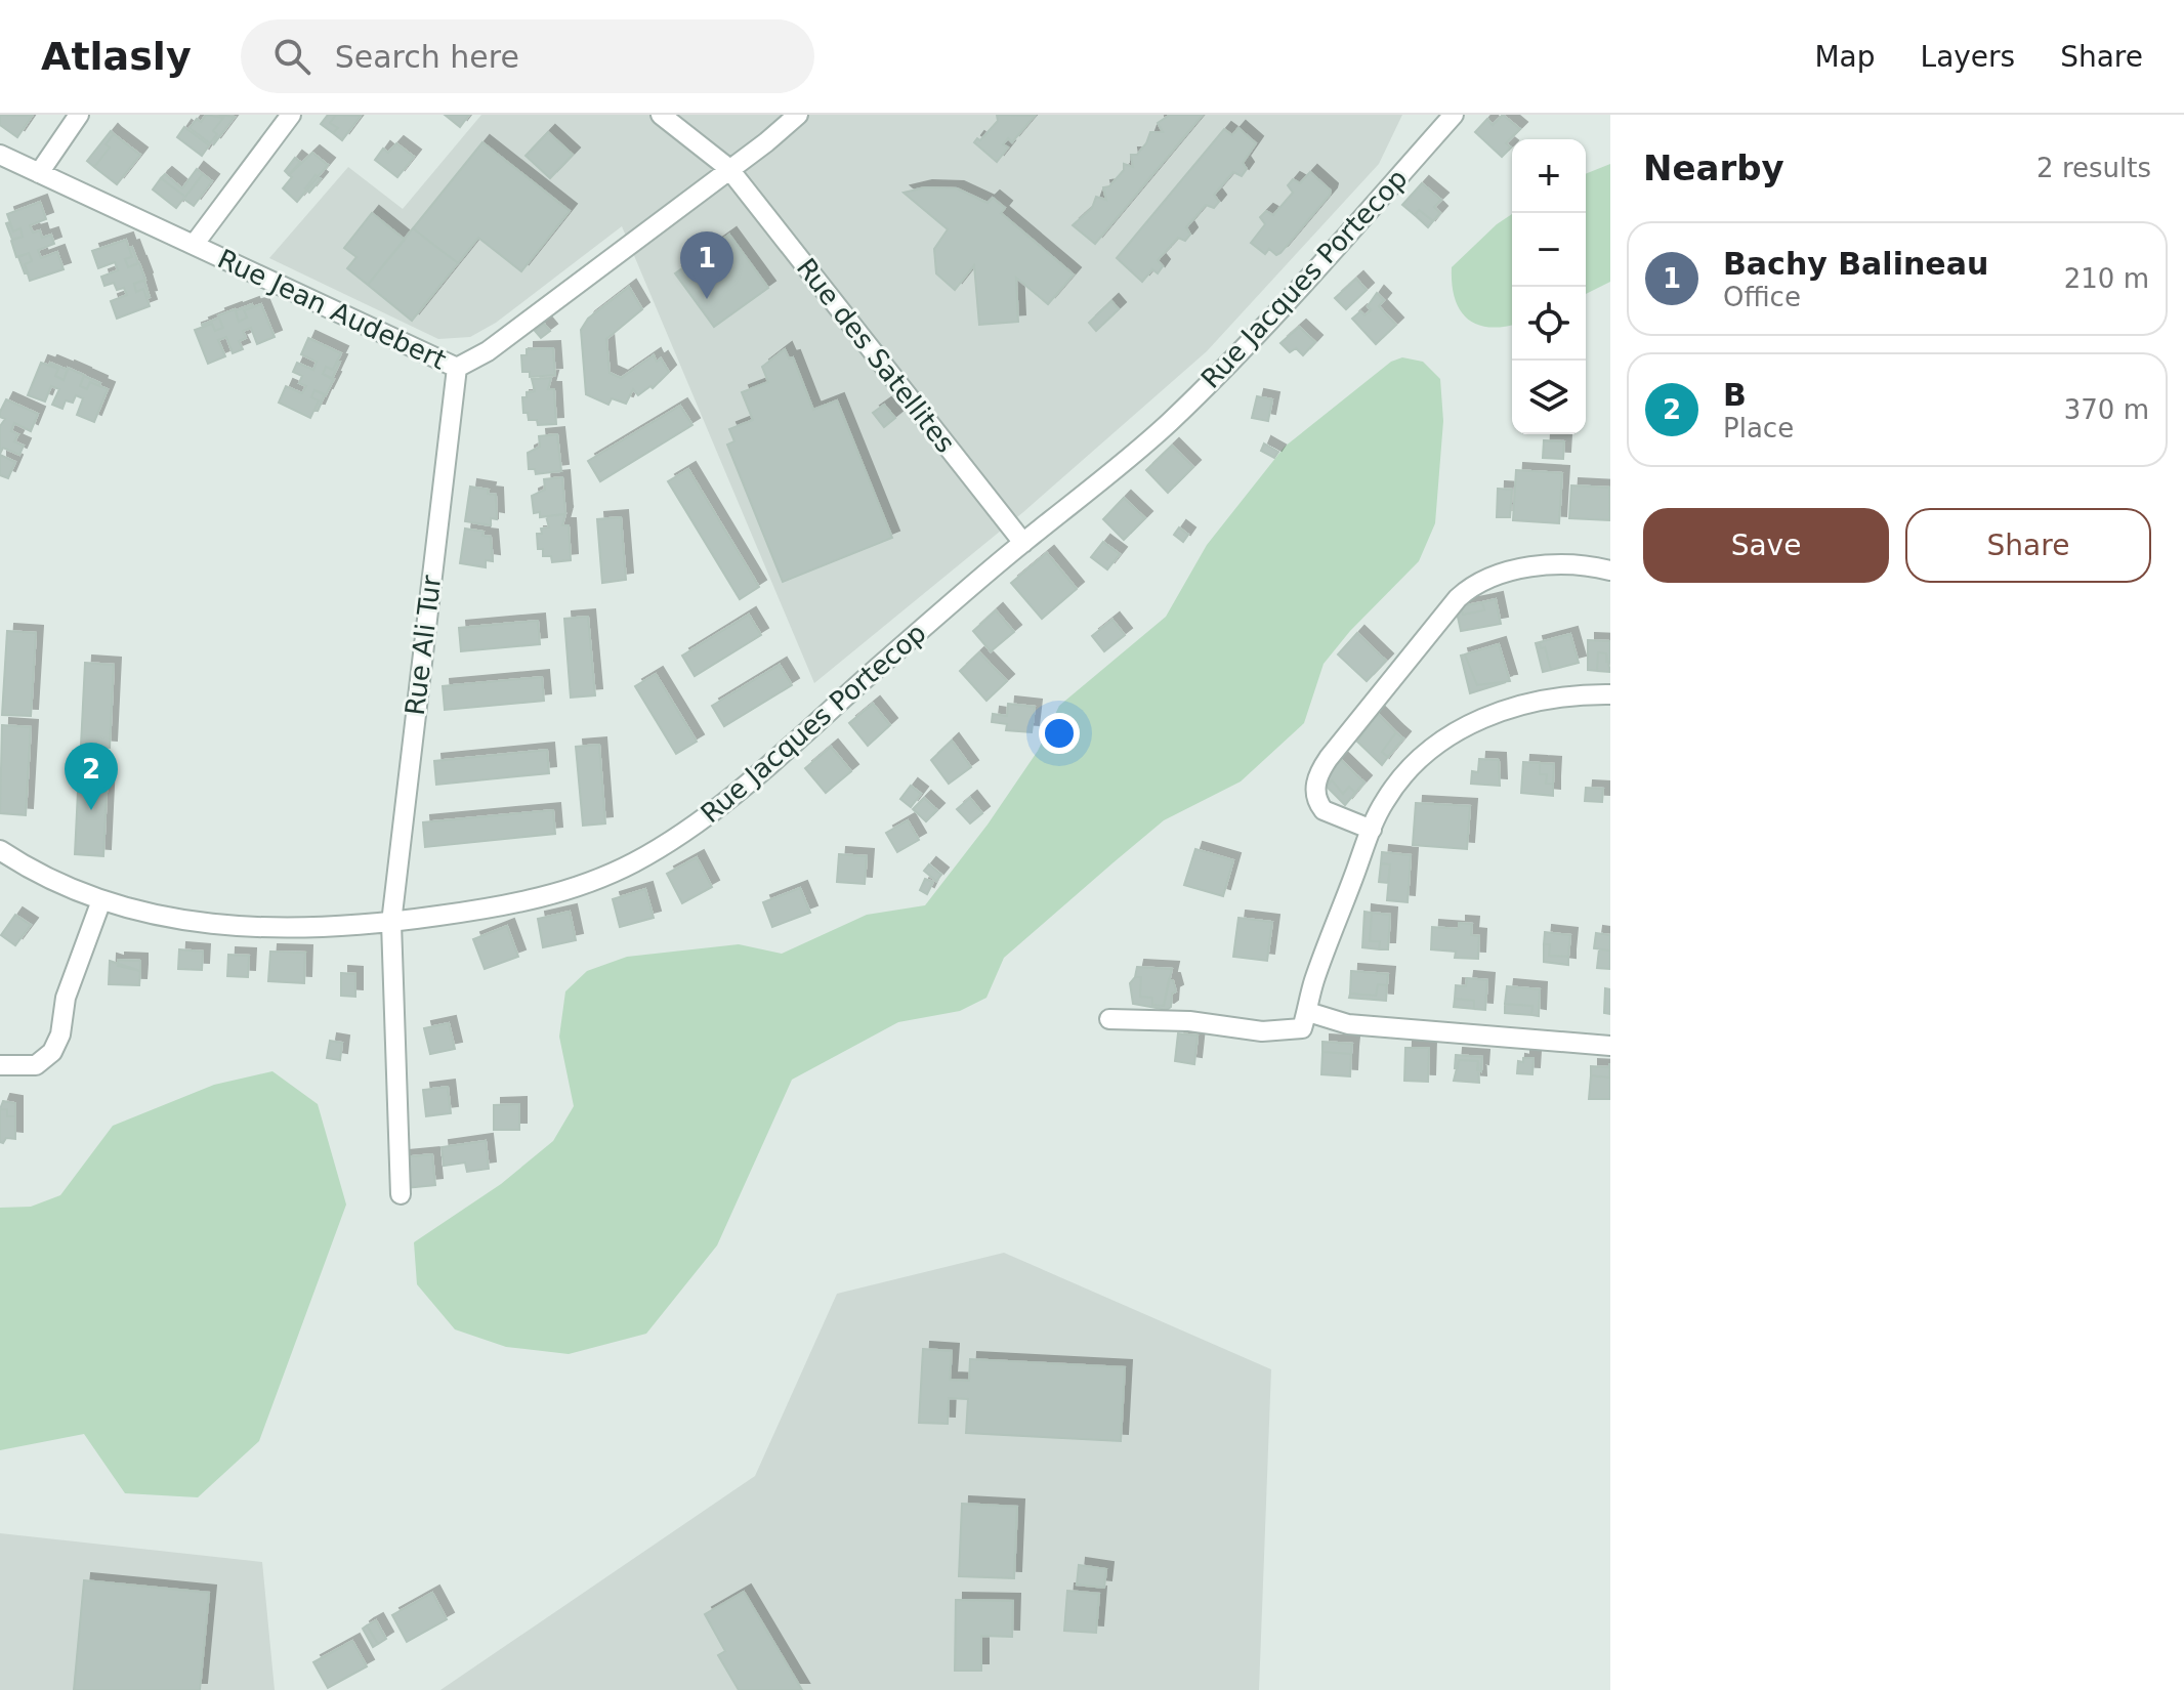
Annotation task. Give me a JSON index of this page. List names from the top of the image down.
{
  "streets": {
    "street": [
      "Rue Jacques Portecop",
      "Rue Jean Audebert",
      "Rue des Satellites",
      "Rue Ali Tur"
    ]
  },
  "crossings": [
    ["Rue Jacques Portecop", "Rue des Satellites"],
    ["Rue Jacques Portecop", "Rue Ali Tur"],
    ["Rue Jean Audebert", "Rue des Satellites"],
    ["Rue Jean Audebert", "Rue Ali Tur"]
  ],
  "page": {
    "header": "Atlasly",
    "search": "Search here",
    "nav": ["Map", "Layers", "Share"],
    "heading": ["Nearby", "2 results"],
    "map_buttons": ["+", "−"],
    "list": [
      {
        "mark": "1",
        "name": "Bachy Balineau",
        "note": "Office",
        "value": "210 m"
      },
      {
        "mark": "2",
        "name": "B",
        "note": "Place",
        "value": "370 m"
      }
    ],
    "pins": ["1", "2"],
    "buttons": ["Save", "Share"]
  }
}
